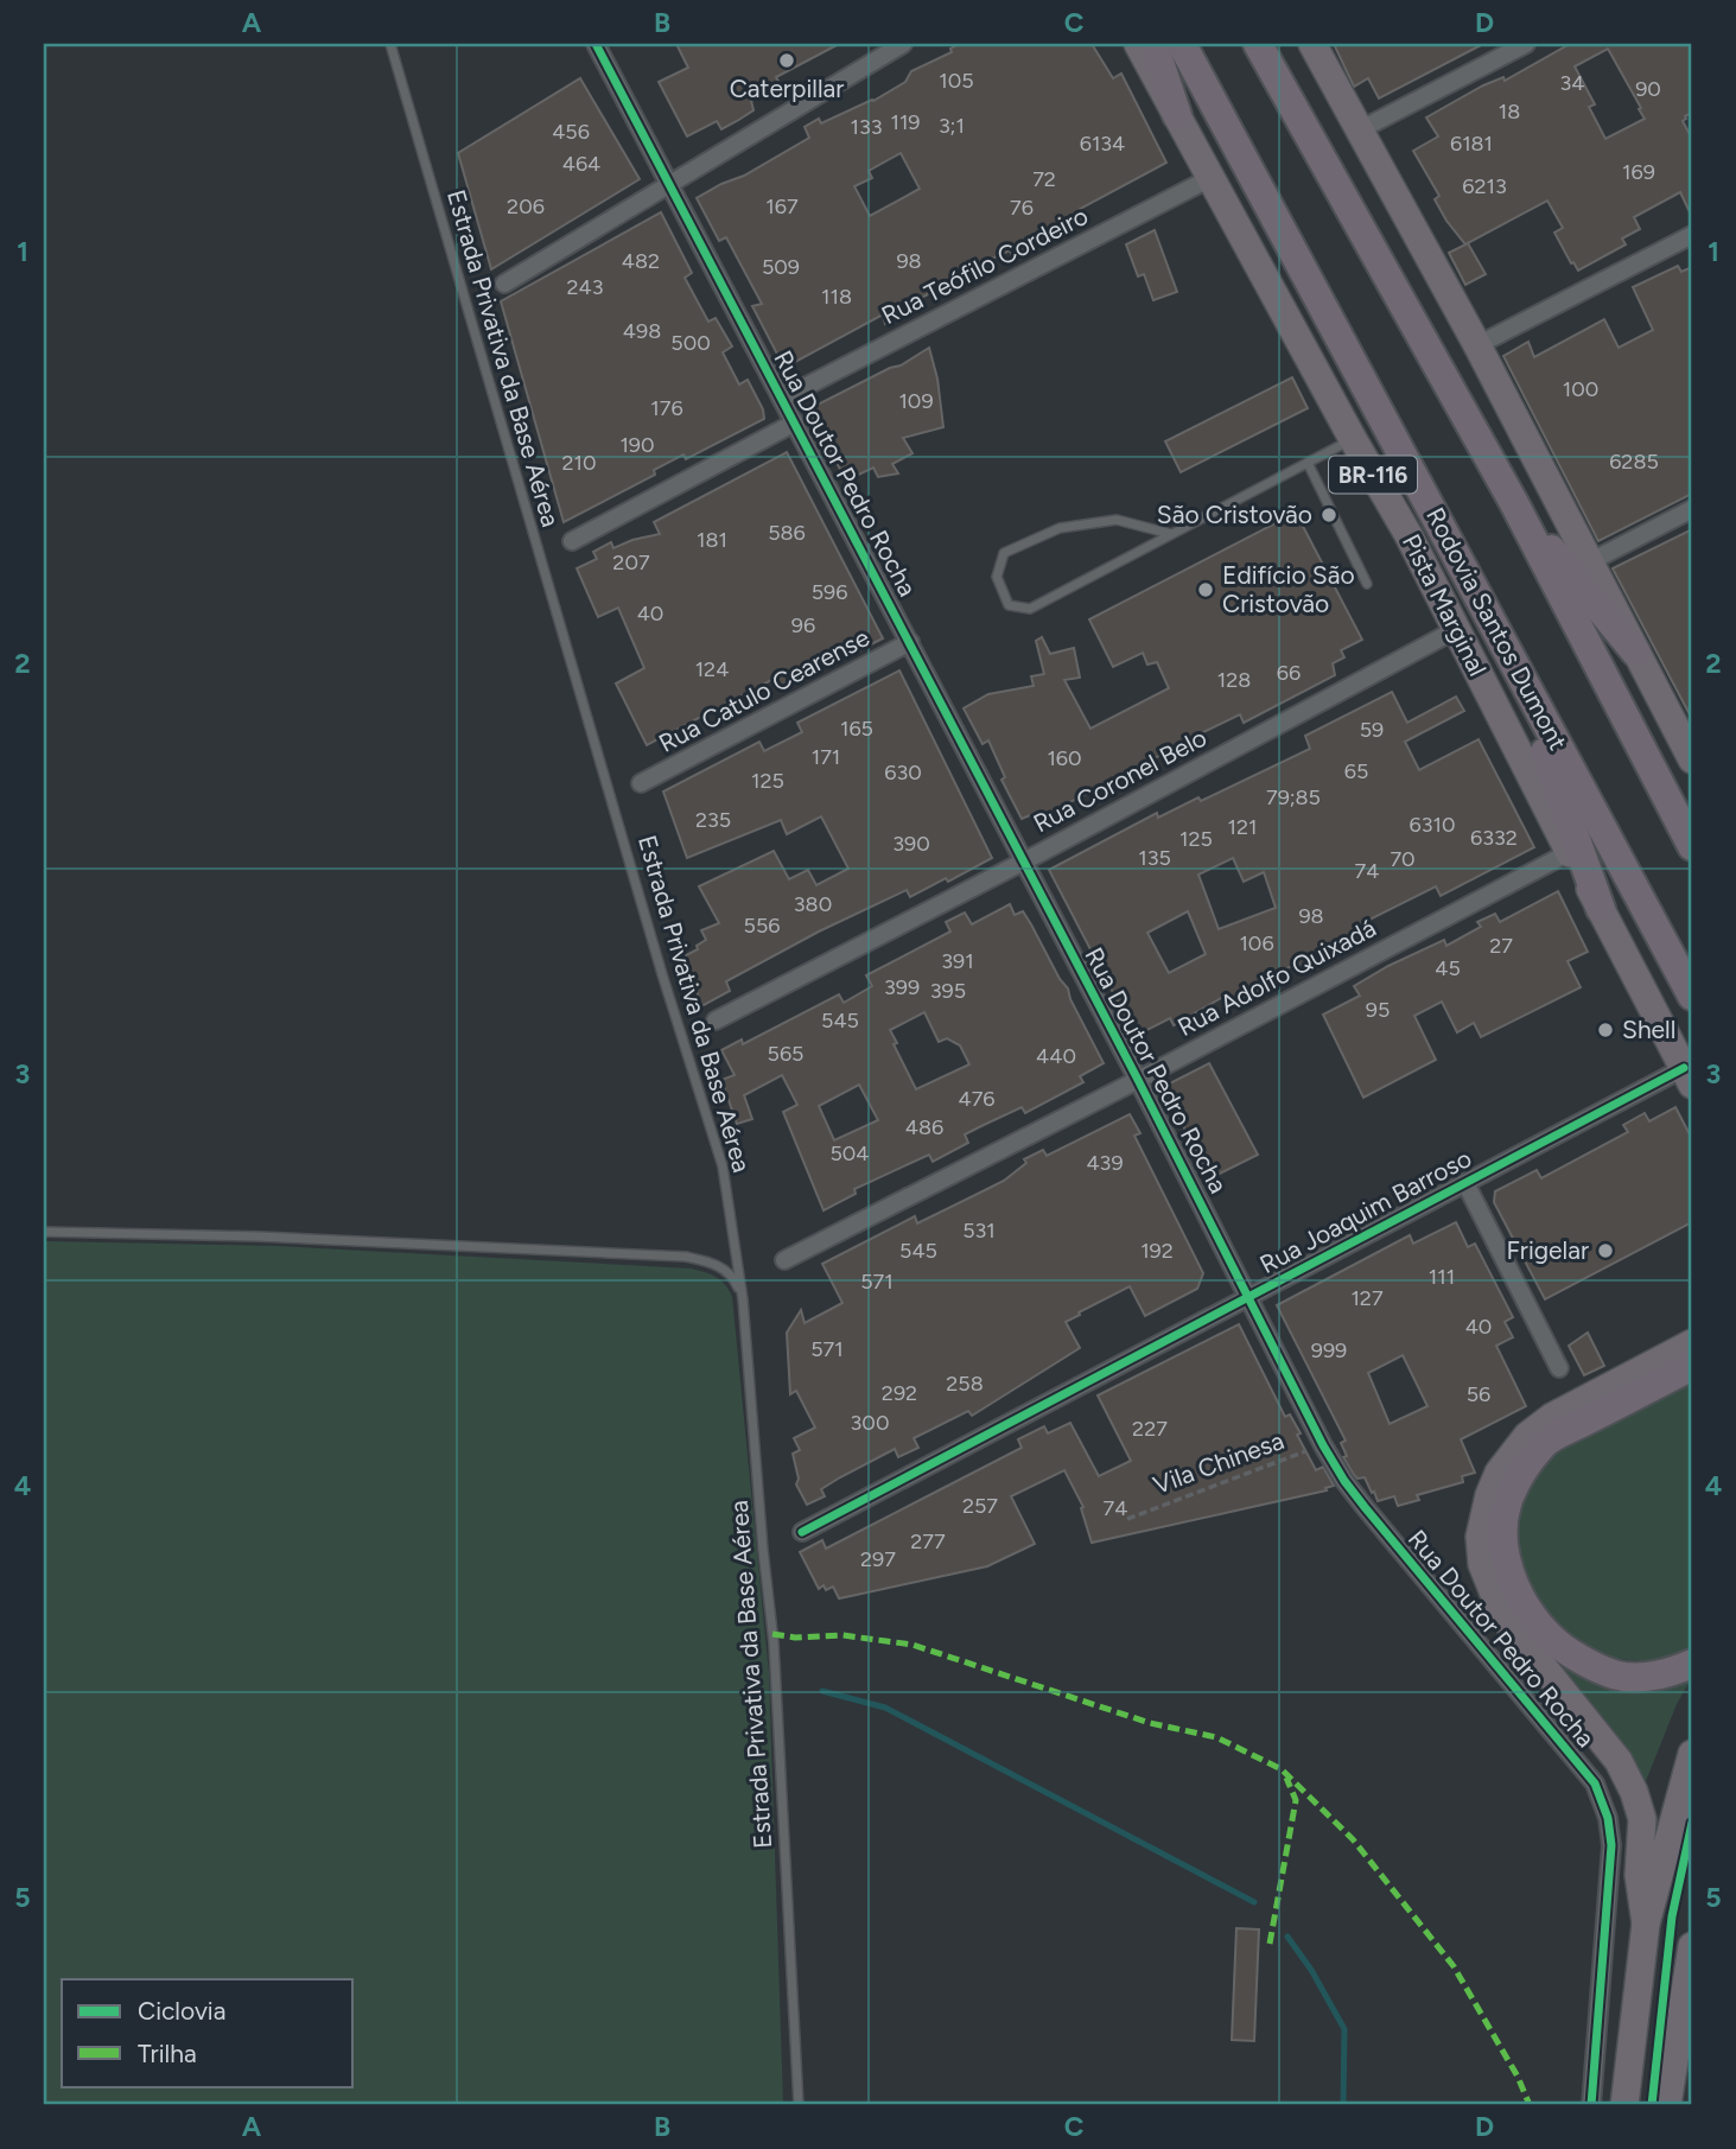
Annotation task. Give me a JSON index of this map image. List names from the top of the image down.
{
  "streets": {
    "highway": ["BR-116", "Rodovia Santos Dumont"],
    "main road": ["Pista Marginal"],
    "street": [
      "Rua Teófilo Cordeiro",
      "Rua Doutor Pedro Rocha",
      "Rua Catulo Cearense",
      "Rua Coronel Belo",
      "Rua Adolfo Quixadá",
      "Rua Joaquim Barroso"
    ],
    "lane": ["Estrada Privativa da Base Aérea"],
    "path": ["Vila Chinesa"]
  },
  "crossings": [
    ["Rua Teófilo Cordeiro", "Rua Doutor Pedro Rocha"],
    ["Rua Teófilo Cordeiro", "Pista Marginal"],
    ["Rua Doutor Pedro Rocha", "Rua Catulo Cearense"],
    ["Rua Doutor Pedro Rocha", "Rua Coronel Belo"],
    ["Rua Doutor Pedro Rocha", "Rua Adolfo Quixadá"],
    ["Rua Doutor Pedro Rocha", "Rua Joaquim Barroso"],
    ["Rua Doutor Pedro Rocha", "Vila Chinesa"],
    ["Pista Marginal", "Rua Coronel Belo"],
    ["Pista Marginal", "Rua Adolfo Quixadá"],
    ["Pista Marginal", "Rua Joaquim Barroso"]
  ],
  "places": [
    "Caterpillar",
    "São Cristovão",
    "Edifício São Cristovão",
    "Shell",
    "Frigelar"
  ],
  "house_numbers": [
    "105",
    "34",
    "90",
    "18",
    "119",
    "3;1",
    "133",
    "456",
    "6134",
    "6181",
    "464",
    "169",
    "72",
    "6213",
    "206",
    "167",
    "76",
    "482",
    "98",
    "509",
    "243",
    "118",
    "498",
    "500",
    "100",
    "109",
    "176",
    "190",
    "6285",
    "210",
    "586",
    "181",
    "207",
    "596",
    "40",
    "96",
    "124",
    "66",
    "128",
    "165",
    "59",
    "171",
    "160",
    "65",
    "630",
    "125",
    "79;85",
    "235",
    "6310",
    "121",
    "6332",
    "125",
    "390",
    "135",
    "70",
    "74",
    "380",
    "98",
    "556",
    "106",
    "27",
    "391",
    "45",
    "399",
    "395",
    "95",
    "545",
    "565",
    "440",
    "476",
    "486",
    "504",
    "439",
    "531",
    "545",
    "192",
    "111",
    "571",
    "127",
    "40",
    "571",
    "999",
    "258",
    "292",
    "56",
    "300",
    "227",
    "257",
    "74",
    "277",
    "297"
  ],
  "legend": ["Ciclovia", "Trilha"],
  "grid": {
    "columns": [
      "A",
      "B",
      "C",
      "D"
    ],
    "rows": [
      "1",
      "2",
      "3",
      "4",
      "5"
    ]
  }
}
